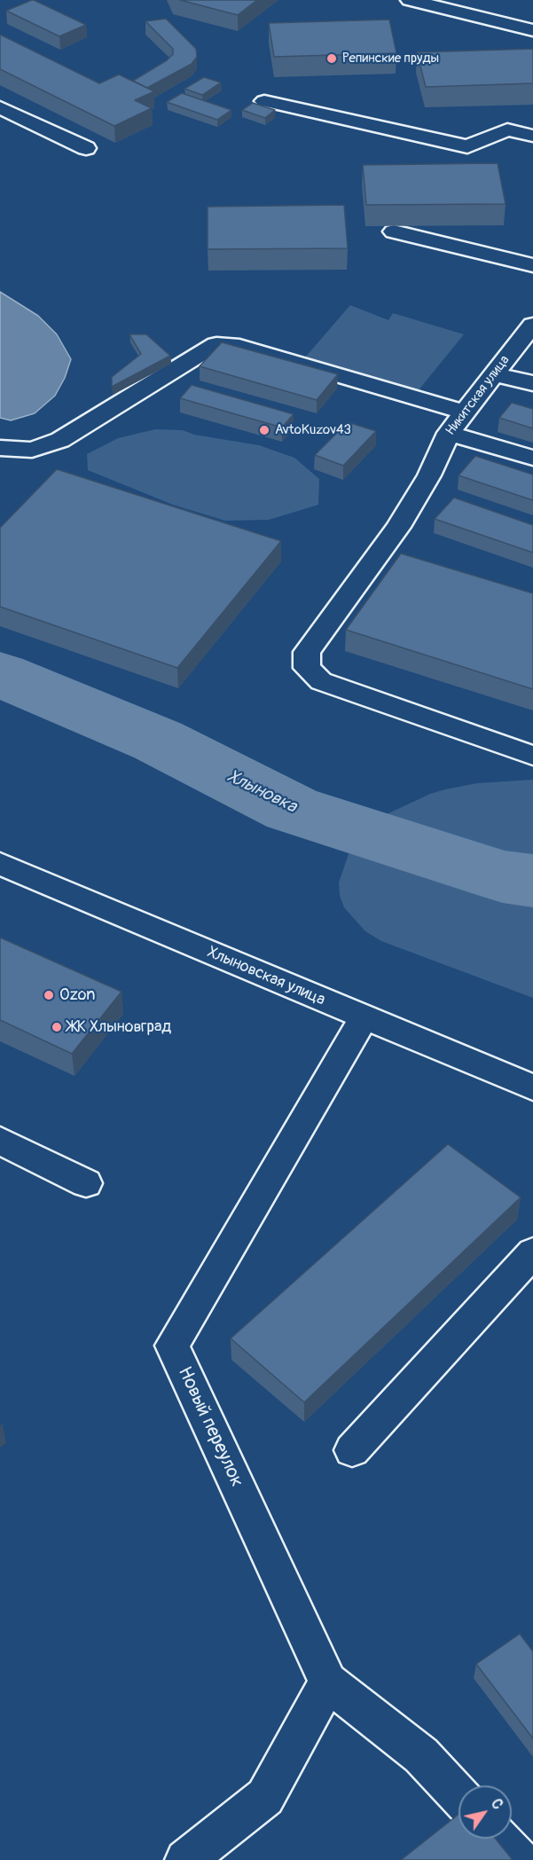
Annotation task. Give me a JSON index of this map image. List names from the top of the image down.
{
  "streets": {
    "street": ["Никитская улица", "Хлыновская улица", "Новый переулок"]
  },
  "crossings": [
    ["Хлыновская улица", "Новый переулок"]
  ],
  "water": ["Хлыновка"],
  "places": [
    "Репинские пруды",
    "AvtoKuzov43",
    "Ozon",
    "ЖК Хлыновград"
  ],
  "north": "top right"
}
